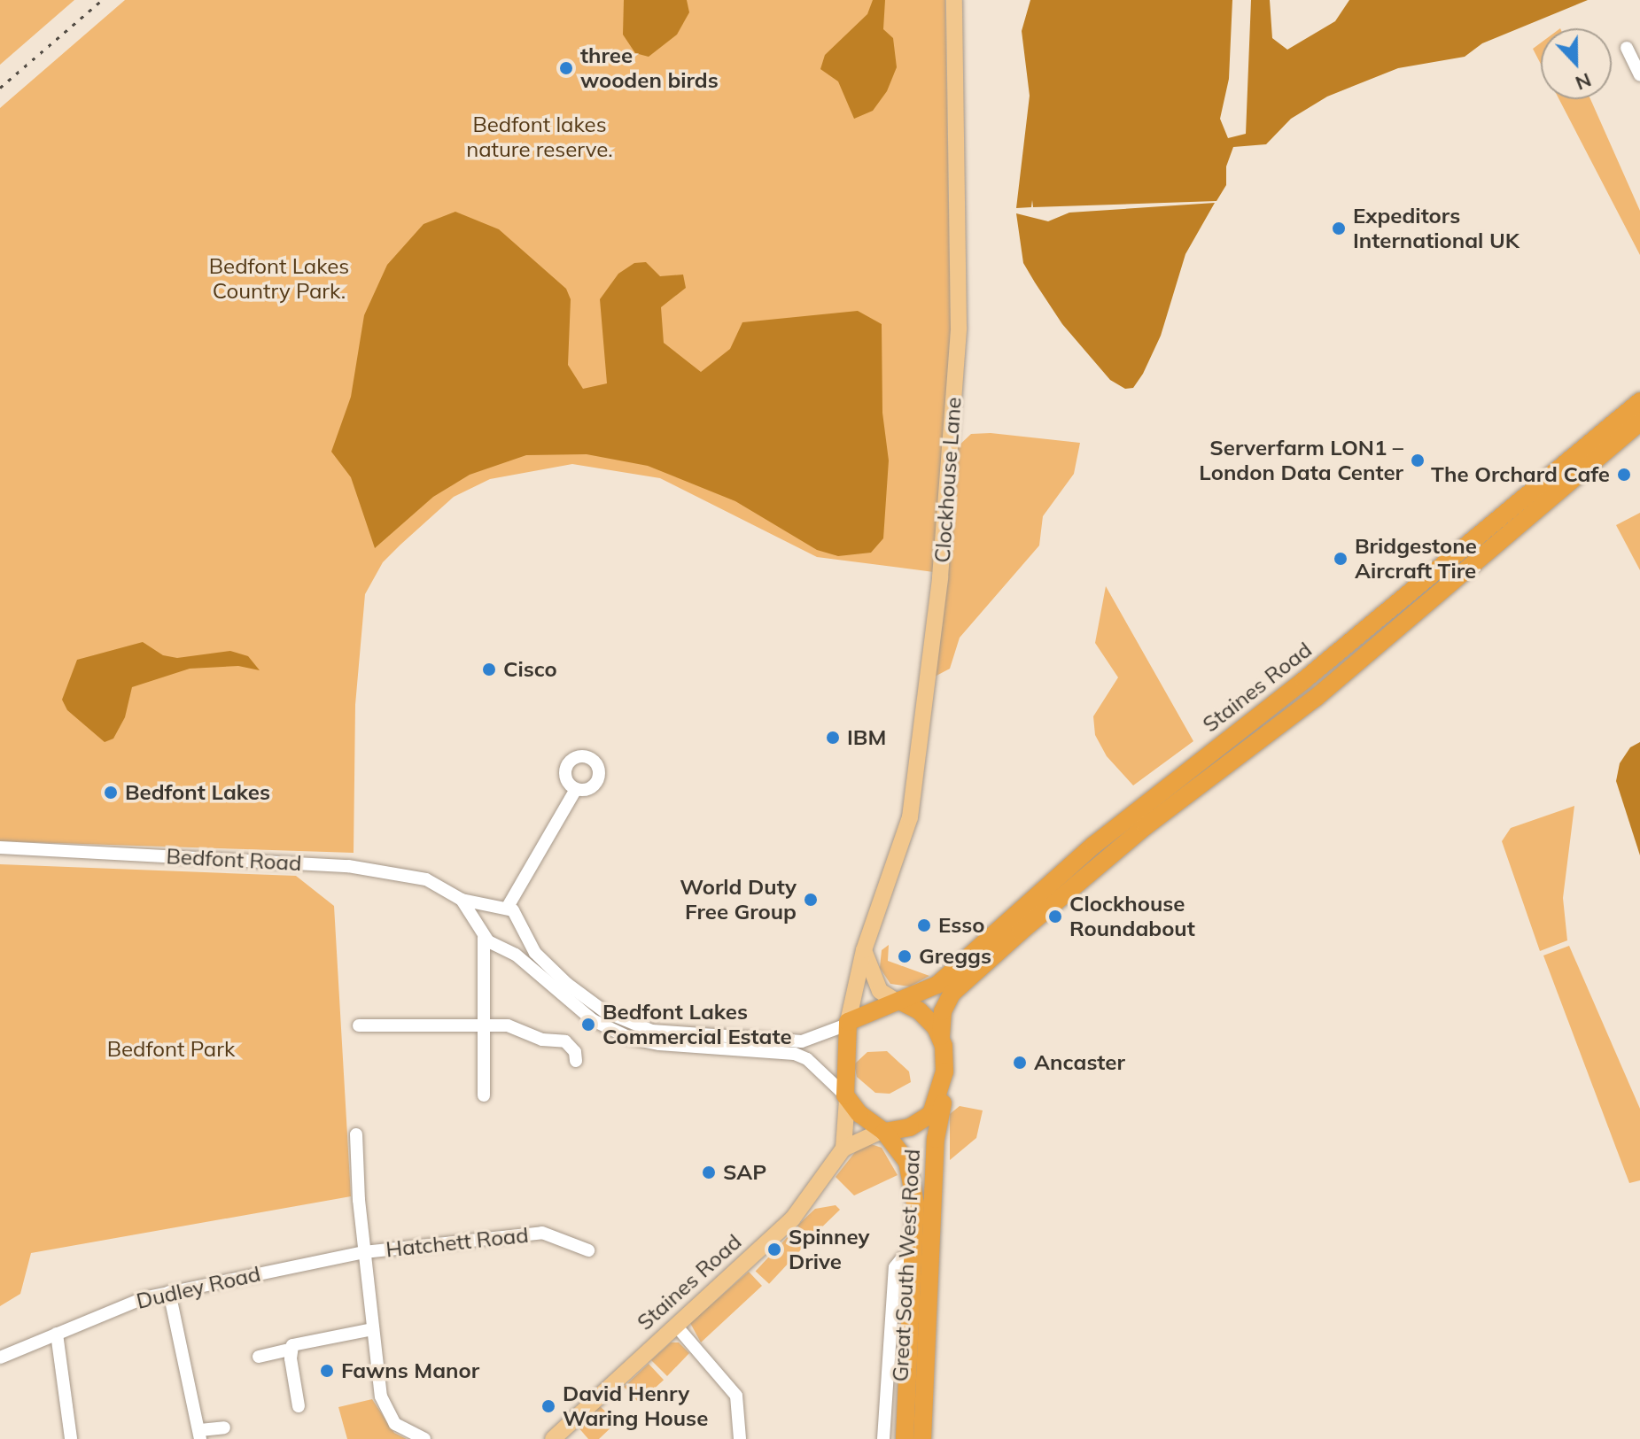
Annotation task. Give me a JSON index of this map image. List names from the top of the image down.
{
  "streets": {
    "highway": ["Staines Road", "Great South West Road"],
    "main road": ["Clockhouse Lane"],
    "street": ["Bedfont Road", "Hatchett Road", "Dudley Road"]
  },
  "crossings": [
    ["Clockhouse Lane", "Staines Road"],
    ["Clockhouse Lane", "Great South West Road"],
    ["Staines Road", "Great South West Road"],
    ["Hatchett Road", "Dudley Road"]
  ],
  "parks": ["Bedfont lakes nature reserve.", "Bedfont Lakes Country Park.", "Bedfont Park"],
  "places": [
    "three wooden birds",
    "Expeditors International UK",
    "Serverfarm LON1 – London Data Center",
    "The Orchard Cafe",
    "Bridgestone Aircraft Tire",
    "Cisco",
    "IBM",
    "Bedfont Lakes",
    "World Duty Free Group",
    "Clockhouse Roundabout",
    "Esso",
    "Greggs",
    "Bedfont Lakes Commercial Estate",
    "Ancaster",
    "SAP",
    "Spinney Drive",
    "Fawns Manor",
    "David Henry Waring House"
  ],
  "north": "bottom"
}
